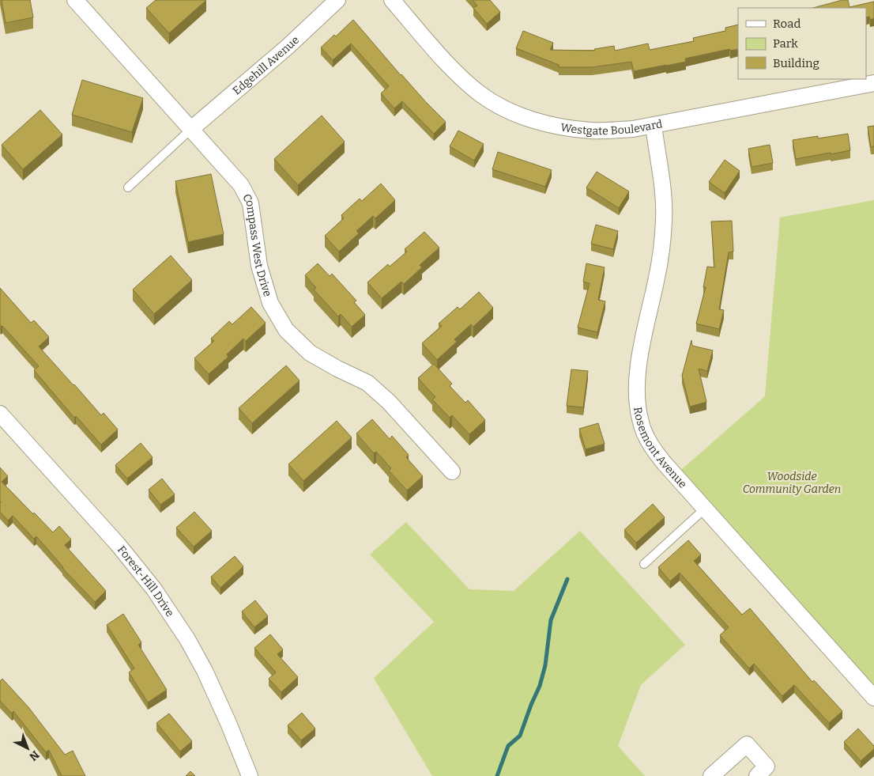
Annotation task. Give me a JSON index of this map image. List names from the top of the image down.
{
  "streets": {
    "street": [
      "Edgehill Avenue",
      "Westgate Boulevard",
      "Compass West Drive",
      "Rosemont Avenue",
      "Forest-Hill Drive"
    ]
  },
  "crossings": [
    ["Edgehill Avenue", "Compass West Drive"],
    ["Westgate Boulevard", "Rosemont Avenue"]
  ],
  "parks": ["Woodside Community Garden"],
  "legend": ["Road", "Park", "Building"],
  "north": "bottom right"
}
